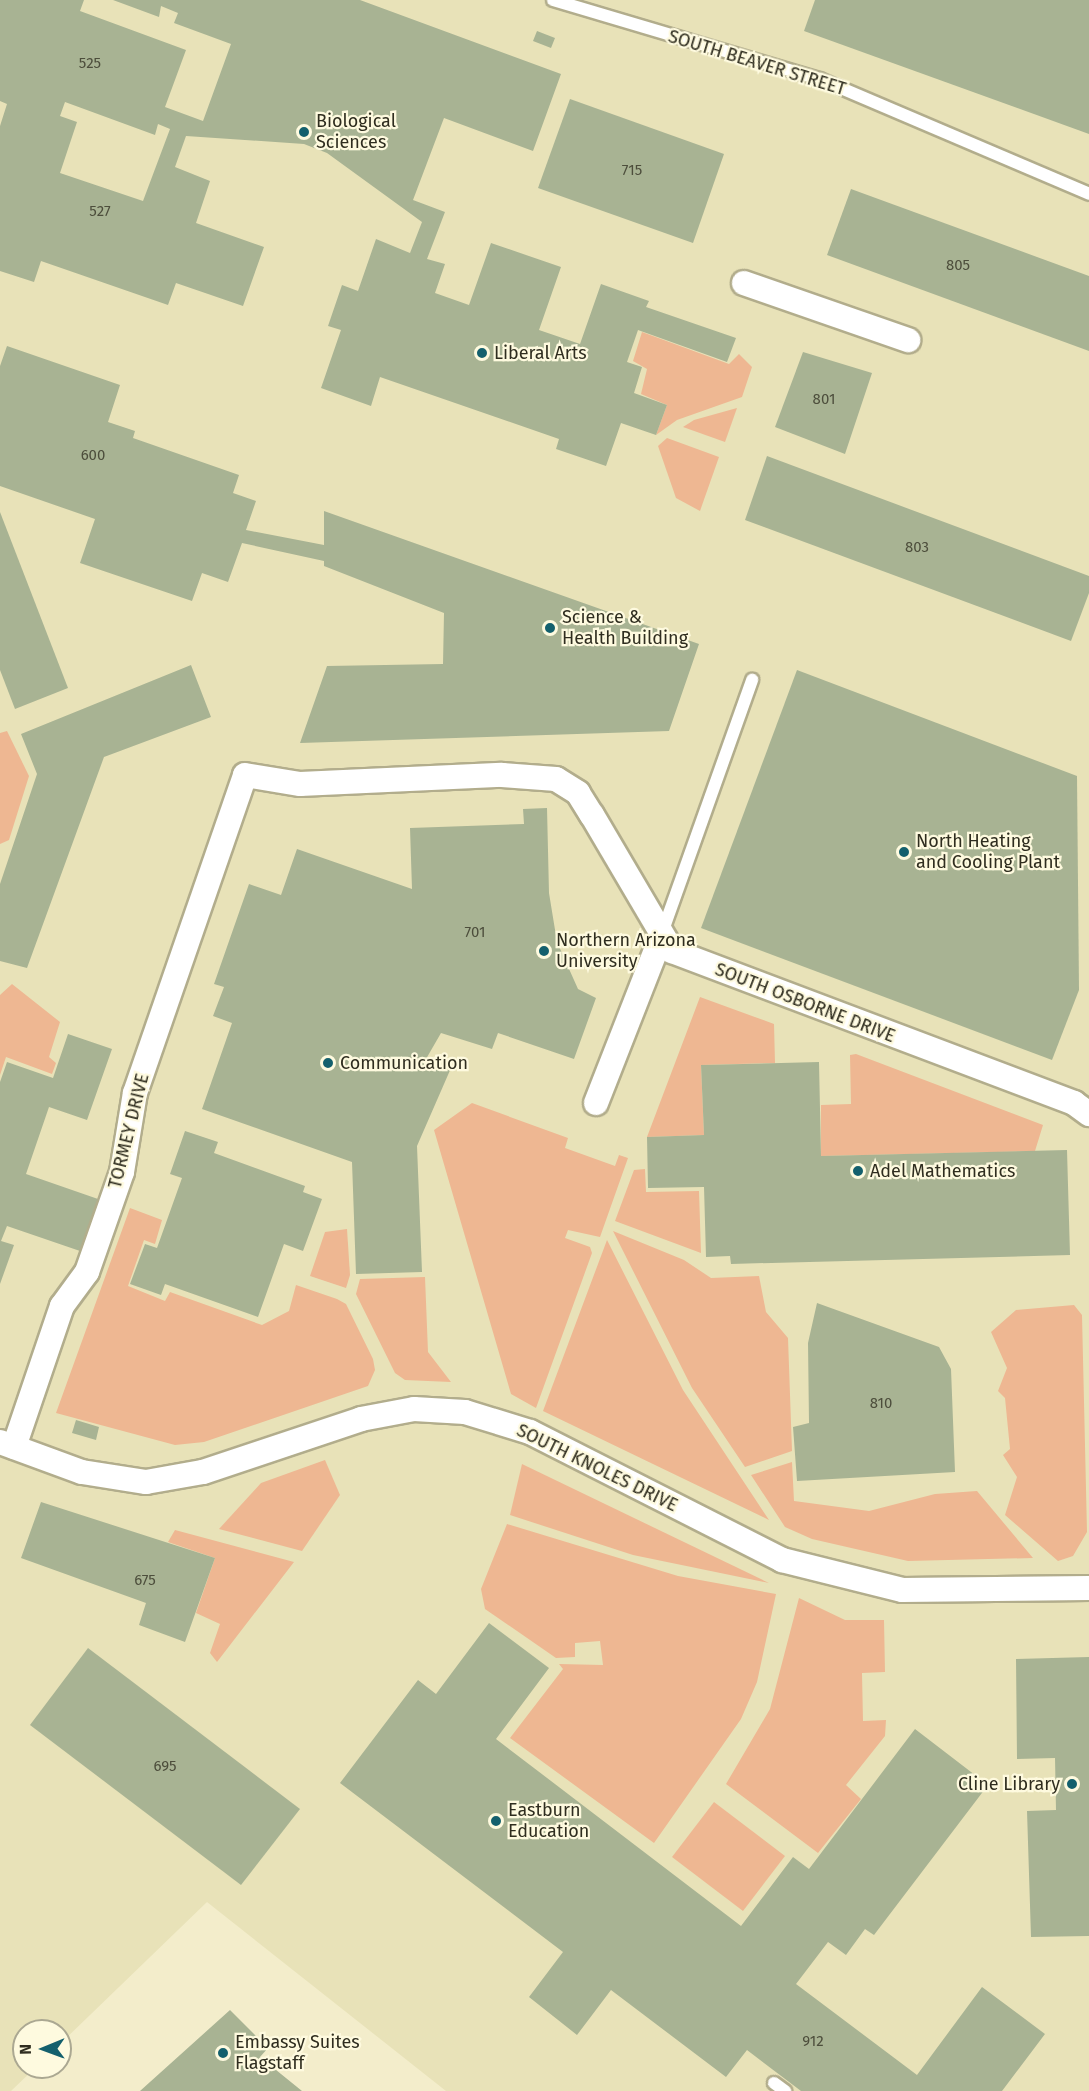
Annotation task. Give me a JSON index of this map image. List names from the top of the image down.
{
  "streets": {
    "street": ["SOUTH OSBORNE DRIVE", "TORMEY DRIVE", "SOUTH KNOLES DRIVE"],
    "lane": ["SOUTH BEAVER STREET"]
  },
  "crossings": [
    ["SOUTH OSBORNE DRIVE", "TORMEY DRIVE"],
    ["TORMEY DRIVE", "SOUTH KNOLES DRIVE"]
  ],
  "places": [
    "Biological Sciences",
    "Liberal Arts",
    "Science & Health Building",
    "North Heating and Cooling Plant",
    "Northern Arizona University",
    "Communication",
    "Adel Mathematics",
    "Cline Library",
    "Eastburn Education",
    "Embassy Suites Flagstaff"
  ],
  "house_numbers": [
    "525",
    "715",
    "527",
    "805",
    "801",
    "600",
    "803",
    "701",
    "810",
    "675",
    "695",
    "912"
  ],
  "north": "left"
}
